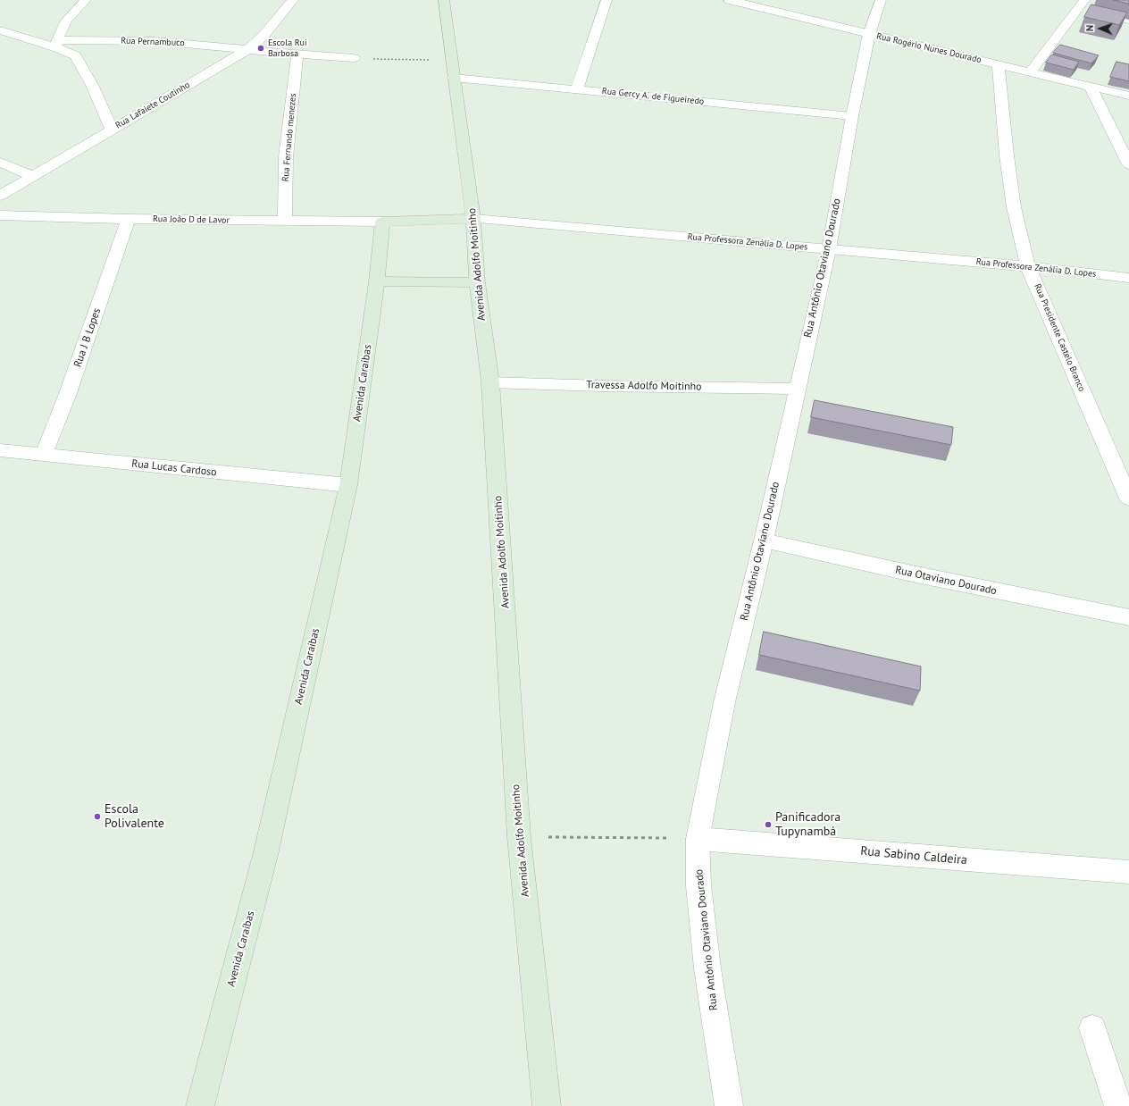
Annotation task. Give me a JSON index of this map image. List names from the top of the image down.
{
  "streets": {
    "main road": ["Avenida Adolfo Moitinho", "Avenida Caraíbas"],
    "street": [
      "Rua Pernambuco",
      "Rua Rogério Nunes Dourado",
      "Rua Gercy A. de Figueiredo",
      "Rua Lafaiete Coutinho",
      "Rua Fernando menezes",
      "Rua João D de Lavor",
      "Rua Professora Zenália D. Lopes",
      "Rua Antônio Otaviano Dourado",
      "Rua J B Lopes",
      "Rua Presidente Castelo Branco",
      "Travessa Adolfo Moitinho",
      "Rua Lucas Cardoso",
      "Rua Otaviano Dourado",
      "Rua Sabino Caldeira"
    ]
  },
  "crossings": [
    ["Rua Pernambuco", "Rua Lafaiete Coutinho"],
    ["Rua Pernambuco", "Rua Fernando menezes"],
    ["Rua Rogério Nunes Dourado", "Rua Antônio Otaviano Dourado"],
    ["Rua Rogério Nunes Dourado", "Rua Presidente Castelo Branco"],
    ["Rua Gercy A. de Figueiredo", "Avenida Adolfo Moitinho"],
    ["Rua Gercy A. de Figueiredo", "Rua Antônio Otaviano Dourado"],
    ["Rua Fernando menezes", "Rua João D de Lavor"],
    ["Rua João D de Lavor", "Rua J B Lopes"],
    ["Rua João D de Lavor", "Avenida Caraíbas"],
    ["Rua Professora Zenália D. Lopes", "Avenida Adolfo Moitinho"],
    ["Rua Professora Zenália D. Lopes", "Rua Antônio Otaviano Dourado"],
    ["Rua Professora Zenália D. Lopes", "Rua Presidente Castelo Branco"],
    ["Avenida Adolfo Moitinho", "Travessa Adolfo Moitinho"],
    ["Rua Antônio Otaviano Dourado", "Travessa Adolfo Moitinho"],
    ["Rua Antônio Otaviano Dourado", "Rua Otaviano Dourado"],
    ["Rua Antônio Otaviano Dourado", "Rua Sabino Caldeira"],
    ["Rua J B Lopes", "Rua Lucas Cardoso"],
    ["Avenida Caraíbas", "Rua Lucas Cardoso"]
  ],
  "places": ["Escola Rui Barbosa", "Escola Polivalente", "Panificadora Tupynambá"],
  "north": "left"
}
